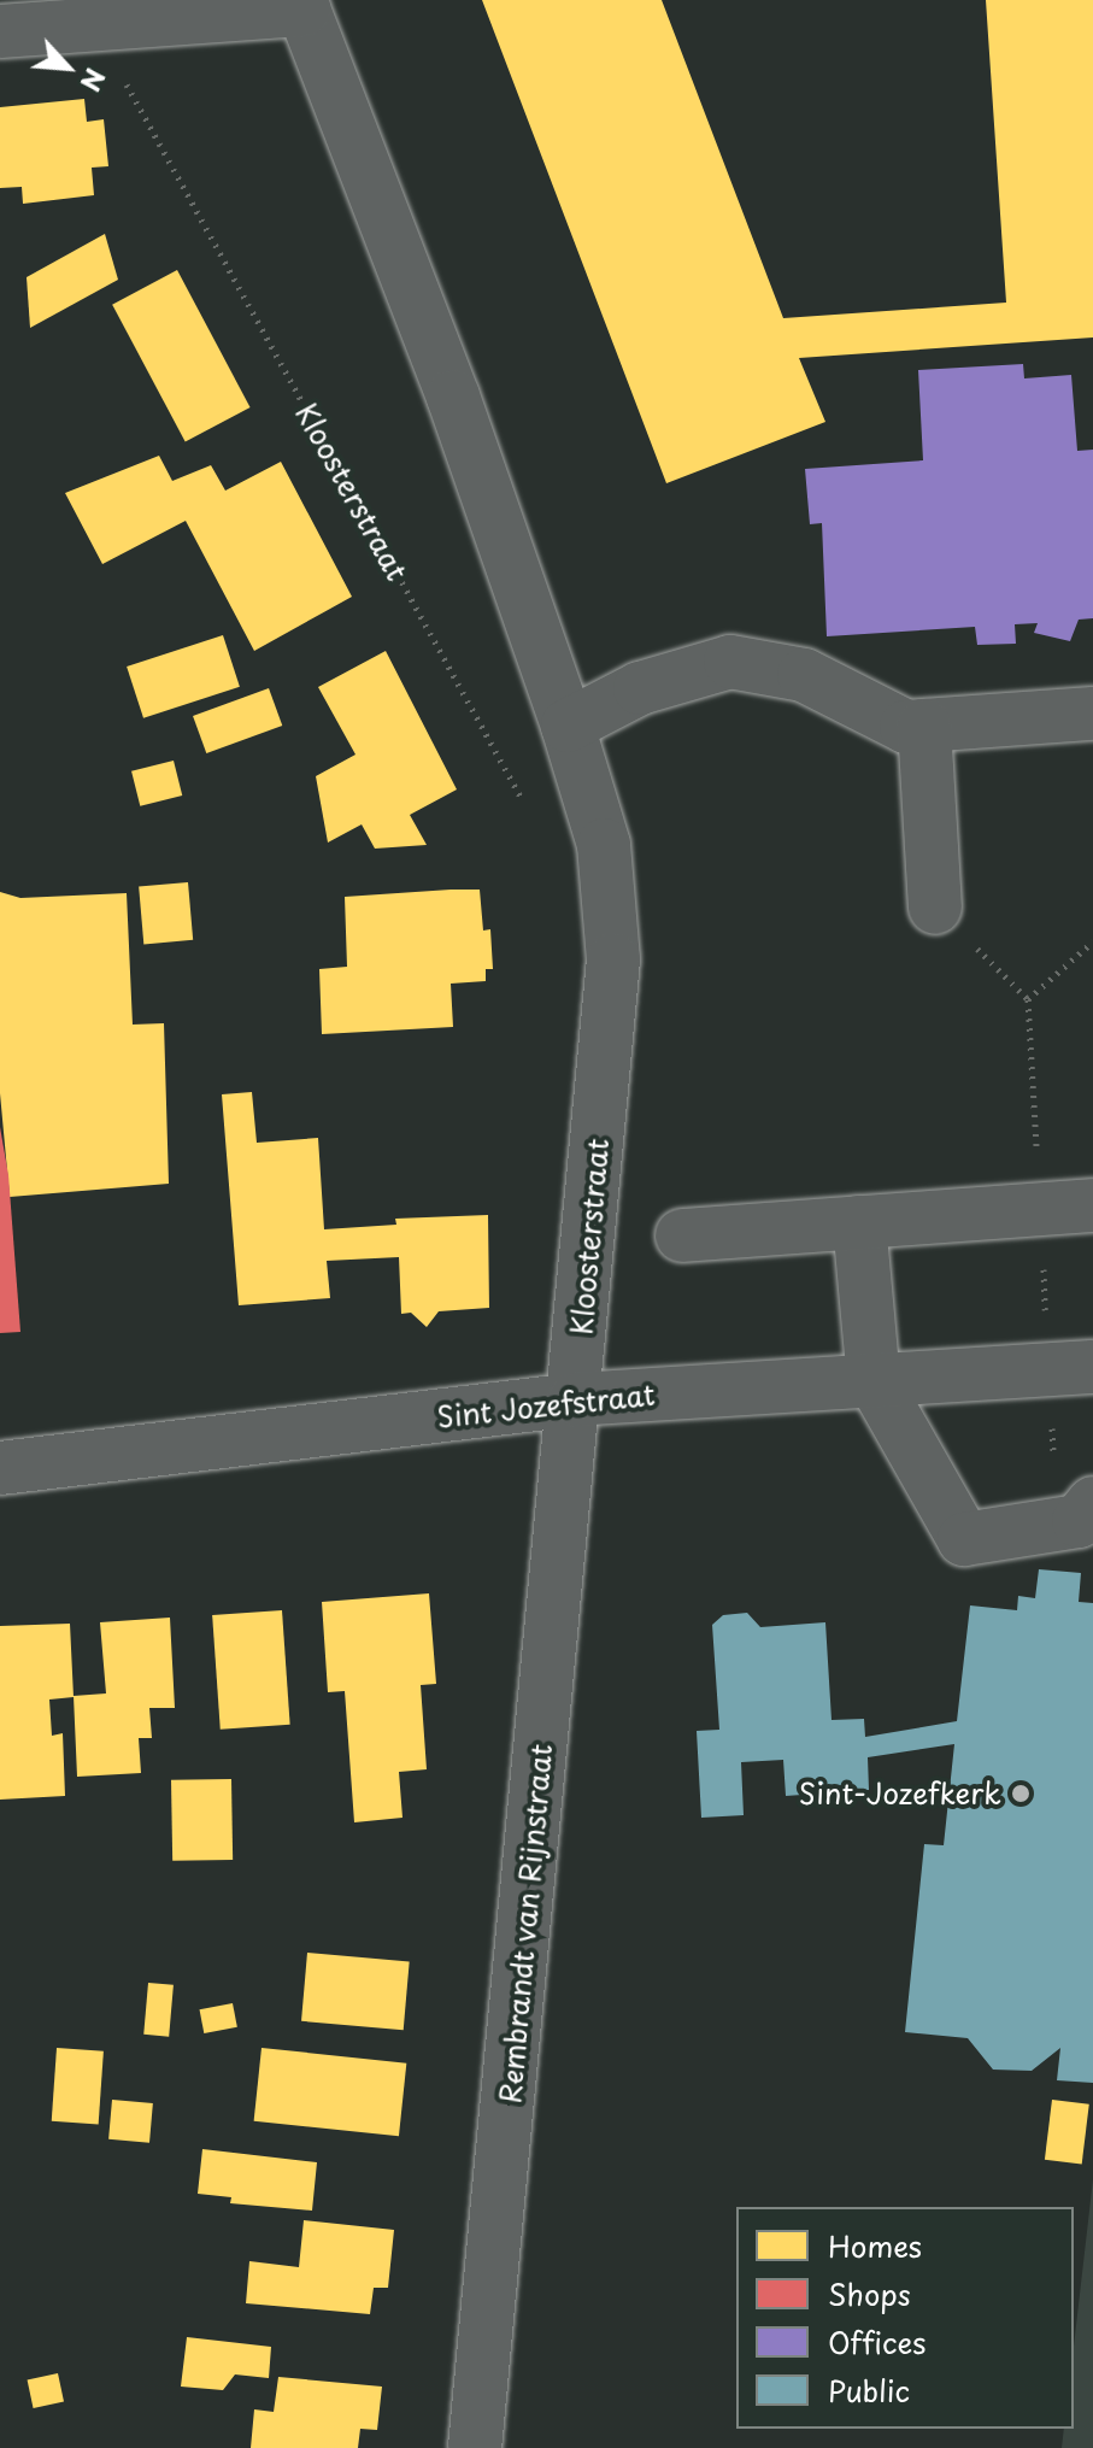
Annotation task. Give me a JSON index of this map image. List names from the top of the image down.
{
  "streets": {
    "street": ["Kloosterstraat", "Sint Jozefstraat", "Rembrandt van Rijnstraat"]
  },
  "crossings": [
    ["Kloosterstraat", "Sint Jozefstraat"],
    ["Kloosterstraat", "Rembrandt van Rijnstraat"],
    ["Sint Jozefstraat", "Rembrandt van Rijnstraat"]
  ],
  "places": ["Sint-Jozefkerk"],
  "legend": [
    "Homes",
    "Shops",
    "Offices",
    "Public"
  ],
  "north": "bottom right"
}
